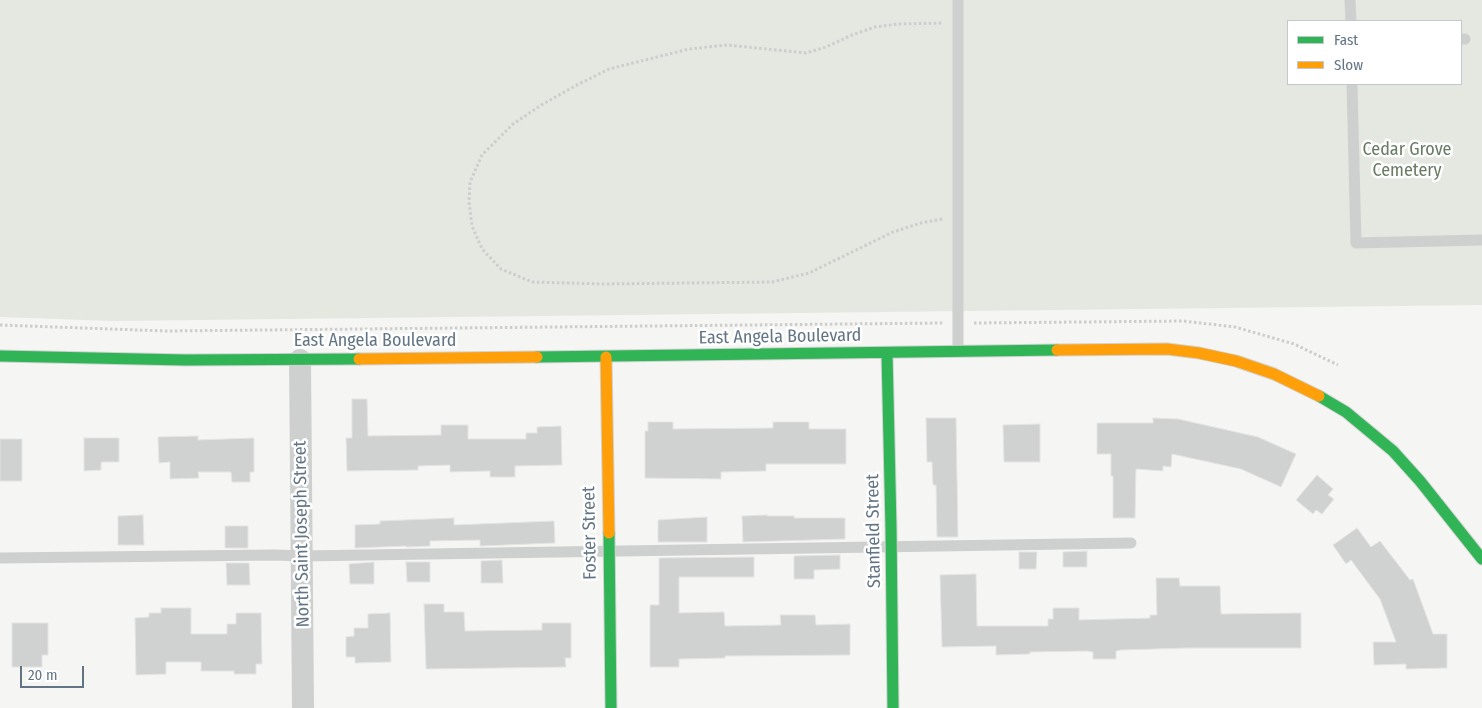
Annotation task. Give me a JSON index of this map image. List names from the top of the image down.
{
  "streets": {
    "main road": ["East Angela Boulevard", "Stanfield Street", "Foster Street"],
    "street": ["North Saint Joseph Street"]
  },
  "crossings": [
    ["East Angela Boulevard", "Stanfield Street"],
    ["East Angela Boulevard", "Foster Street"],
    ["East Angela Boulevard", "North Saint Joseph Street"]
  ],
  "parks": ["Cedar Grove Cemetery"],
  "legend": ["Fast", "Slow"],
  "scale_bar": "20 m"
}
